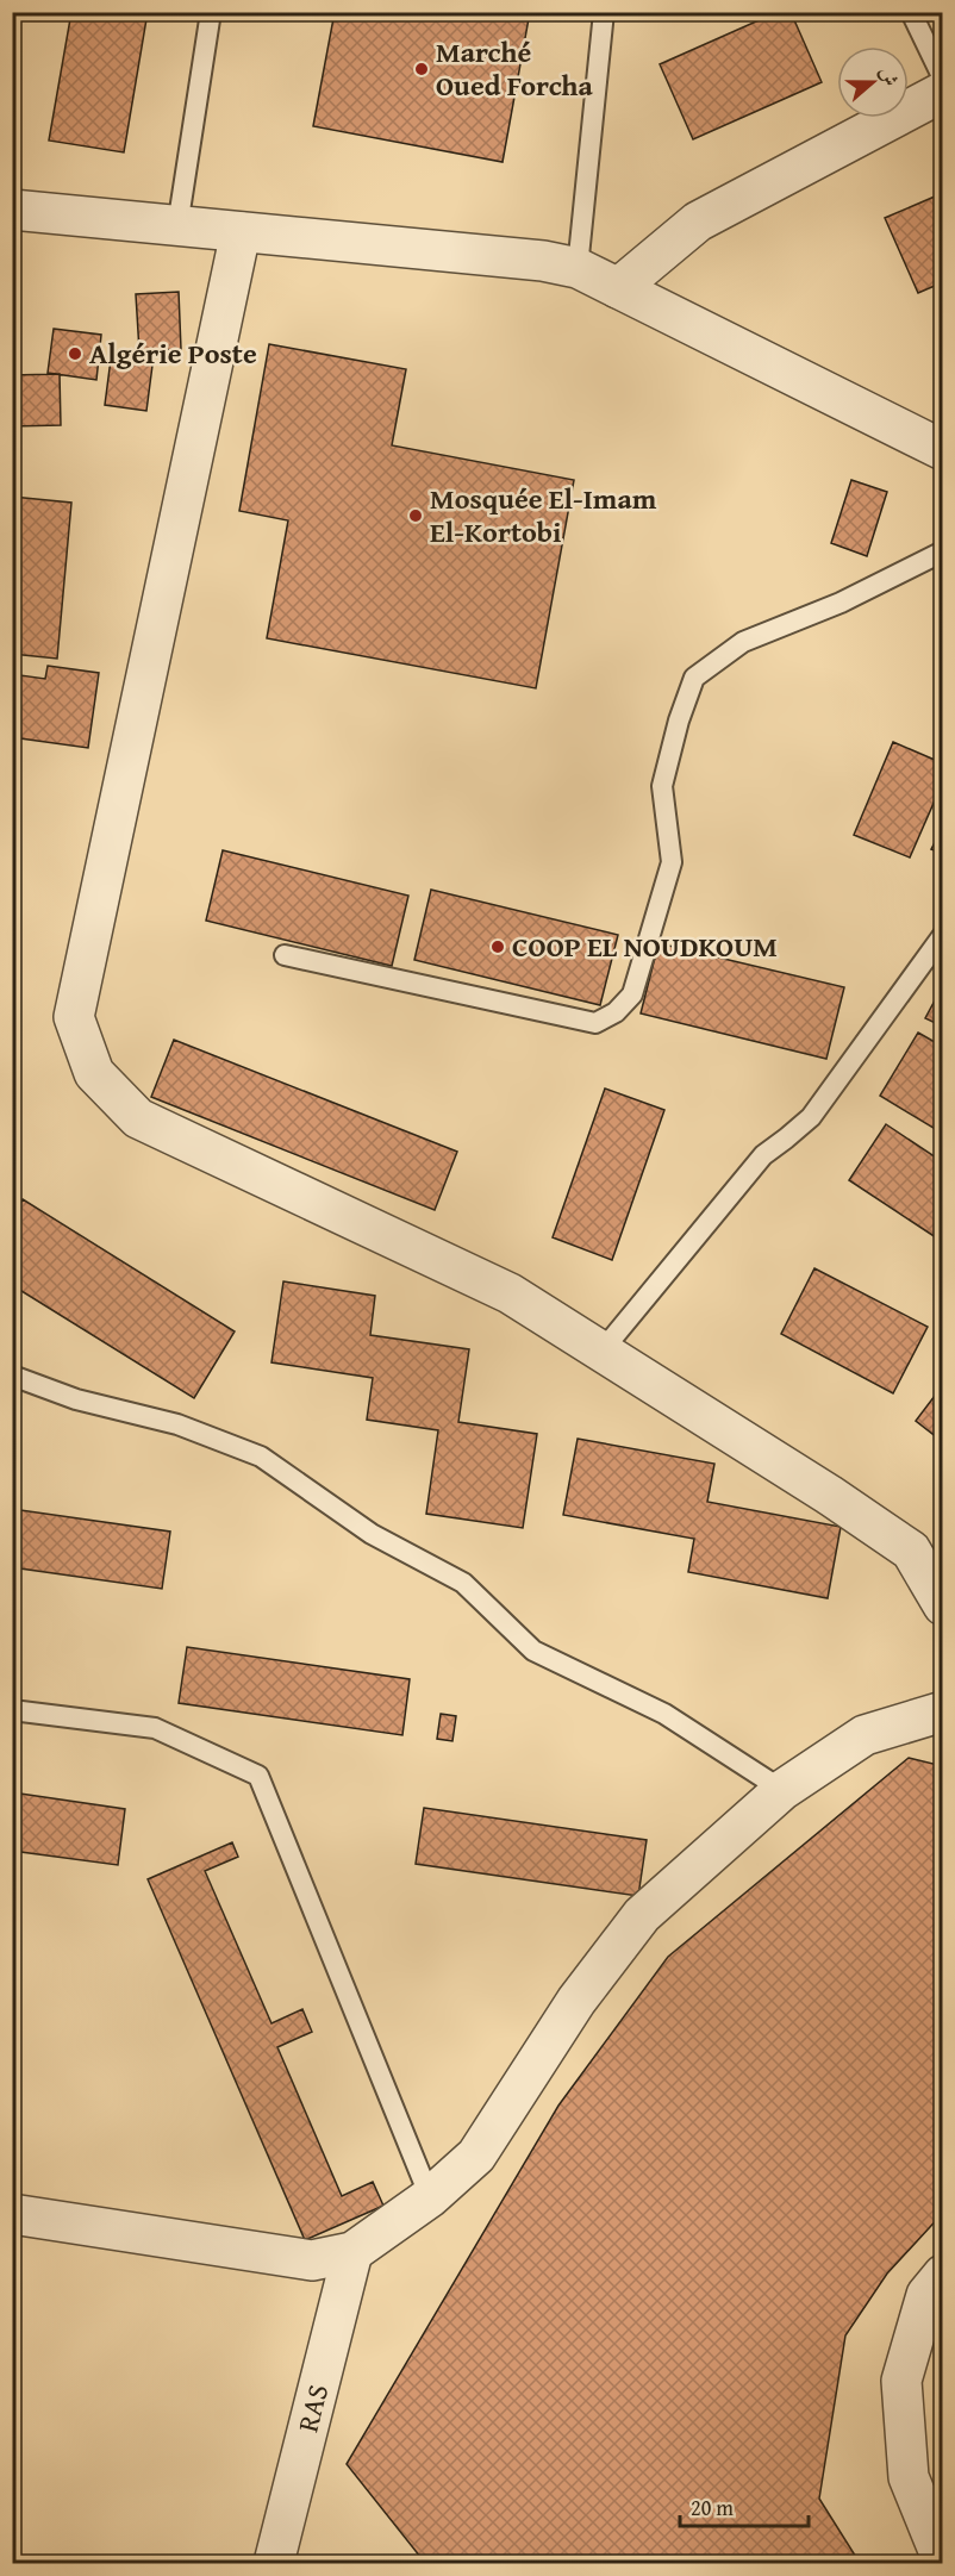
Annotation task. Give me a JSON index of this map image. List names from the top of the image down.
{
  "streets": {
    "street": ["RAS"]
  },
  "places": [
    "Marché Oued Forcha",
    "Algérie Poste",
    "Mosquée El-Imam El-Kortobi",
    "COOP EL NOUDKOUM"
  ],
  "scale_bar": "20 m",
  "north": "right"
}
